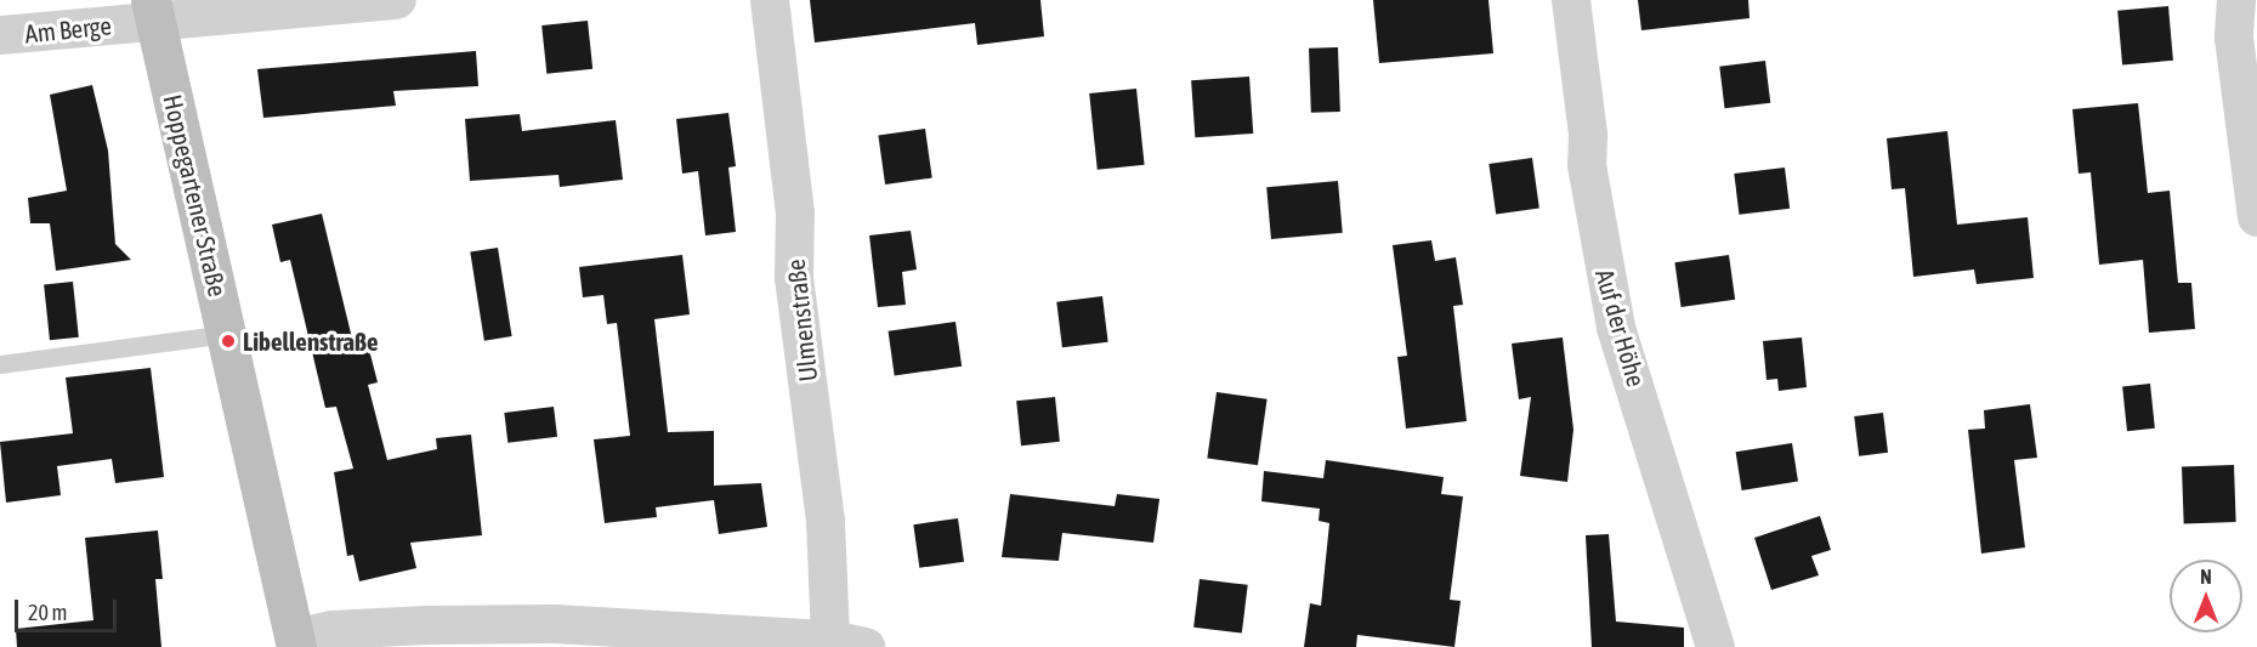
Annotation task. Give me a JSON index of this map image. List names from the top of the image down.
{
  "streets": {
    "main road": ["Hoppegartener Straße"],
    "street": ["Am Berge", "Ulmenstraße", "Auf der Höhe"]
  },
  "crossings": [
    ["Am Berge", "Hoppegartener Straße"]
  ],
  "places": ["Libellenstraße"],
  "scale_bar": "20 m",
  "north": "top"
}
